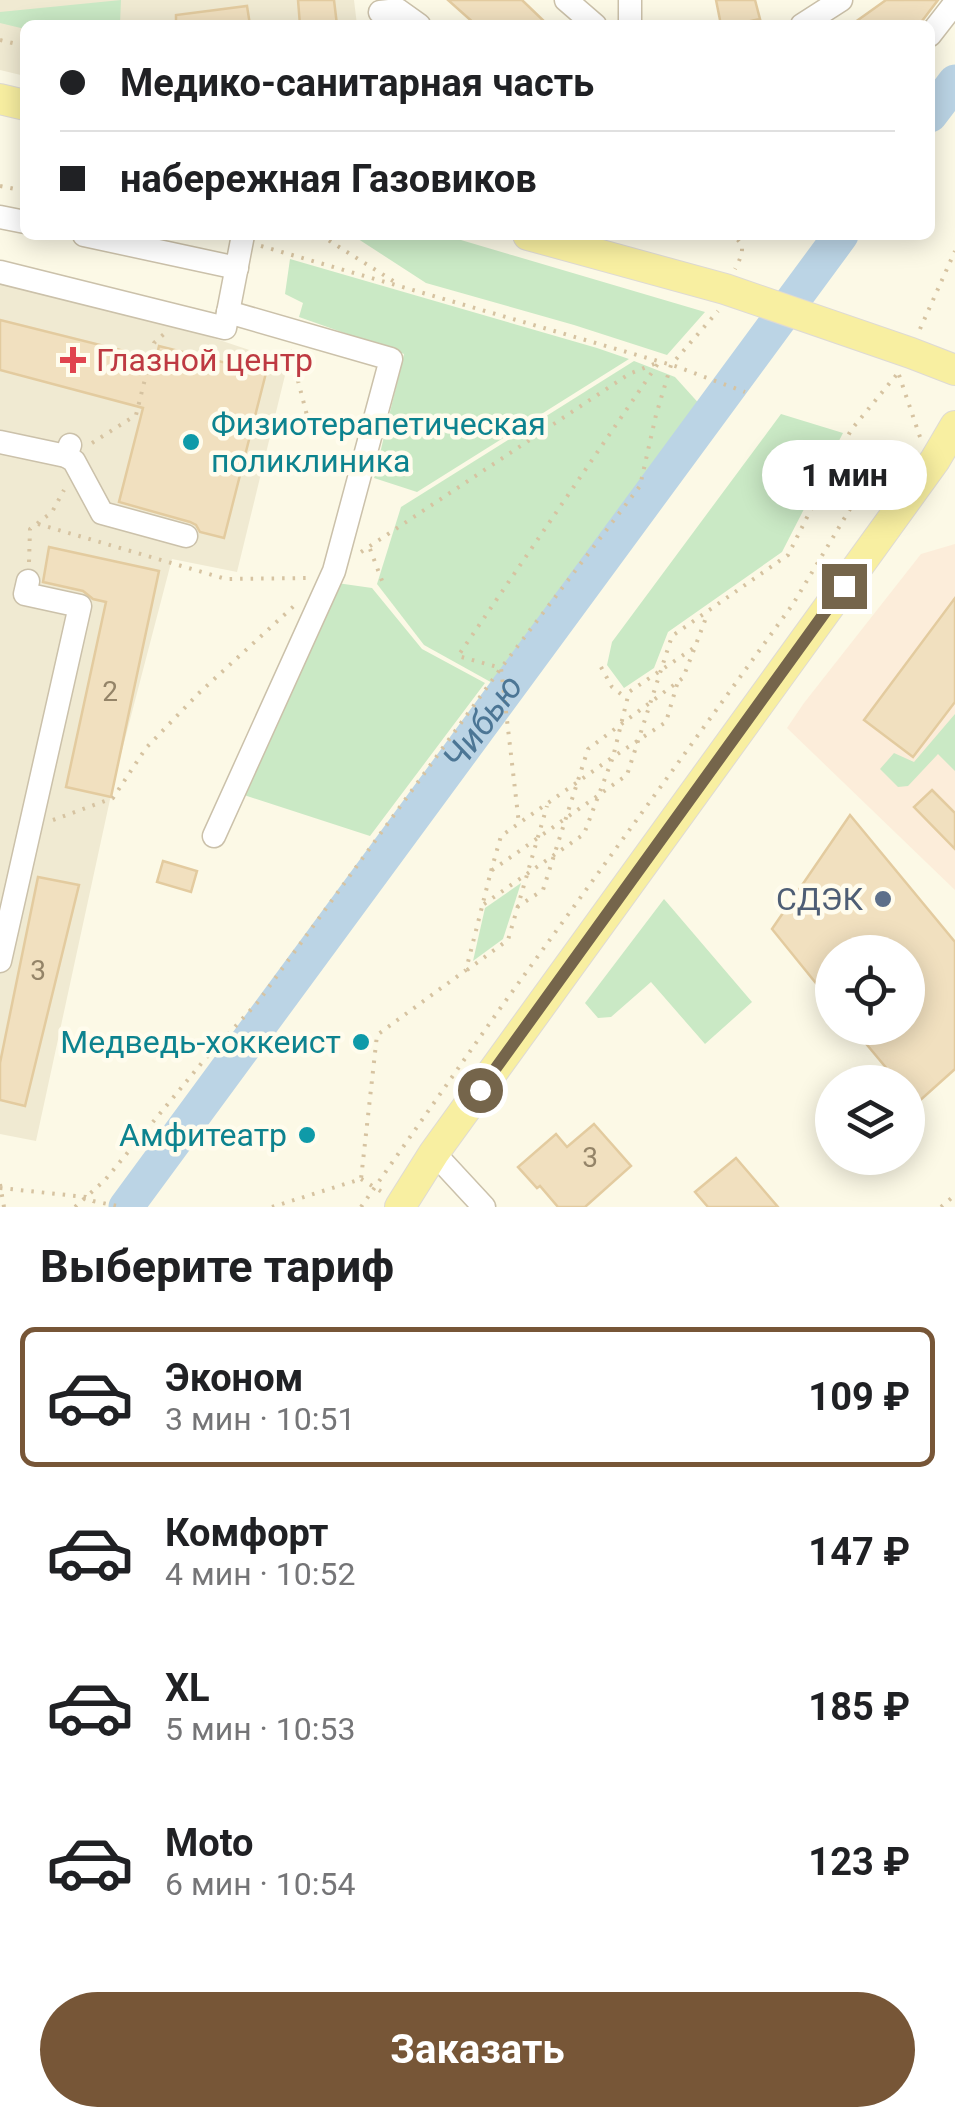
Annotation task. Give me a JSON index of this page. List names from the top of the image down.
{
  "water": ["Чибью"],
  "places": {
    "health": ["Глазной центр"],
    "other": [
      "Физиотерапетическая поликлиника",
      "СДЭК",
      "Медведь-хоккеист",
      "Амфитеатр"
    ]
  },
  "house_numbers": ["2", "3", "3"],
  "page": {
    "banner": ["Медико-санитарная часть", "набережная Газовиков"],
    "bubble": "1 мин",
    "heading": "Выберите тариф",
    "list": [
      {
        "name": "Эконом",
        "note": "3 мин · 10:51",
        "value": "109 ₽"
      },
      {
        "name": "Комфорт",
        "note": "4 мин · 10:52",
        "value": "147 ₽"
      },
      {
        "name": "XL",
        "note": "5 мин · 10:53",
        "value": "185 ₽"
      },
      {
        "name": "Moto",
        "note": "6 мин · 10:54",
        "value": "123 ₽"
      }
    ],
    "buttons": "Заказать"
  }
}
